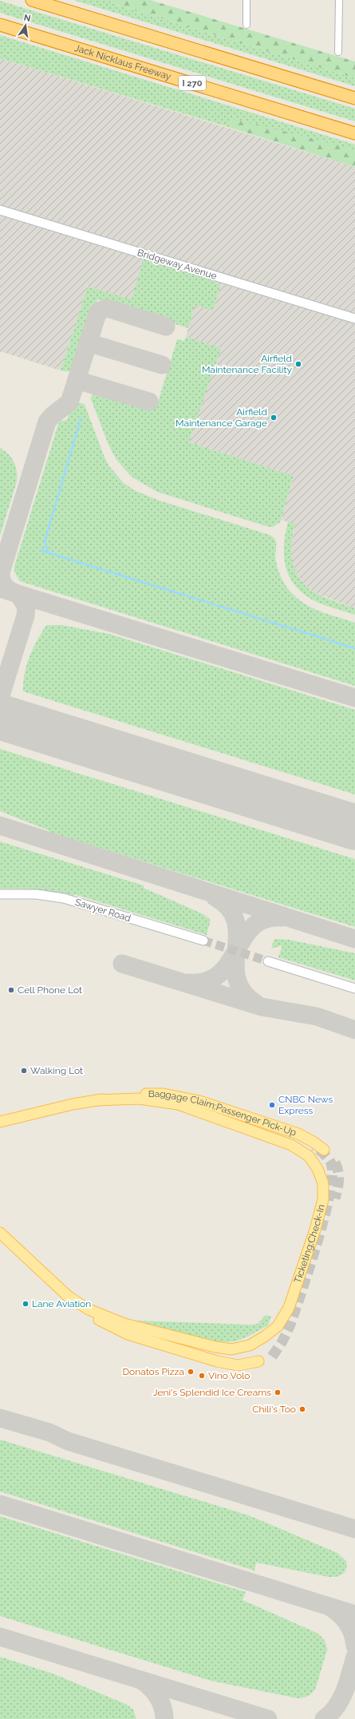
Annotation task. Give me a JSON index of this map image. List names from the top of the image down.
{
  "streets": {
    "highway": ["Jack Nicklaus Freeway", "I 270"],
    "main road": ["Baggage Claim;Passenger Pick-Up", "Ticketing;Check-In"],
    "street": ["Bridgeway Avenue", "Sawyer Road"]
  },
  "crossings": [
    ["Baggage Claim;Passenger Pick-Up", "Ticketing;Check-In"]
  ],
  "places": [
    "Airfield Maintenance Facility",
    "Airfield Maintenance Garage",
    "Cell Phone Lot",
    "Walking Lot",
    "CNBC News Express",
    "Lane Aviation",
    "Donatos Pizza",
    "Vino Volo",
    "Jeni's Splendid Ice Creams",
    "Chili's Too"
  ],
  "north": "top"
}
